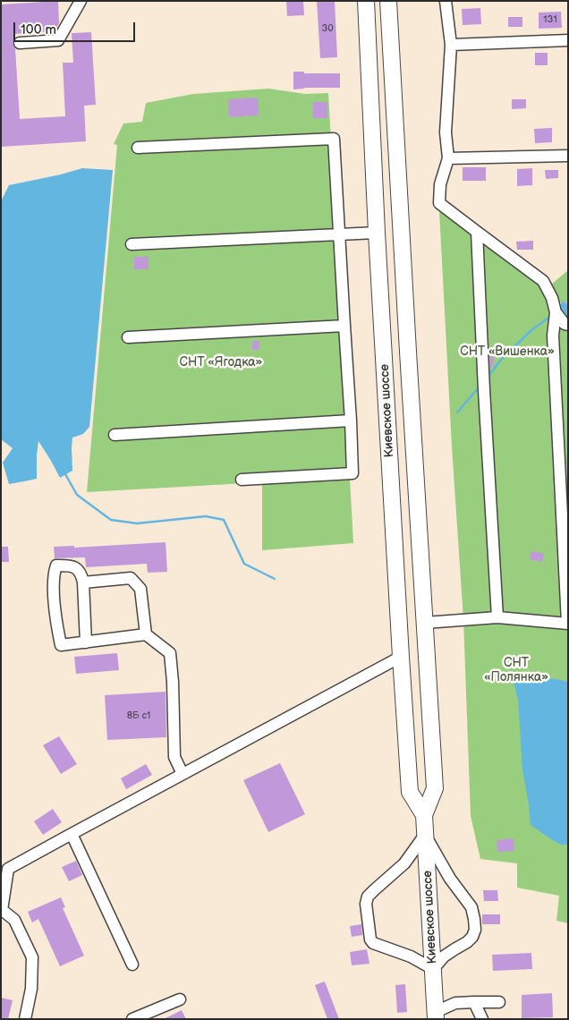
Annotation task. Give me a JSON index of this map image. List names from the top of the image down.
{
  "streets": {
    "highway": ["Киевское шоссе"]
  },
  "parks": ["СНТ «Вишенка»", "СНТ «Ягодка»", "СНТ «Полянка»"],
  "house_numbers": ["131", "30", "8Б с1"],
  "scale_bar": "100 m"
}
